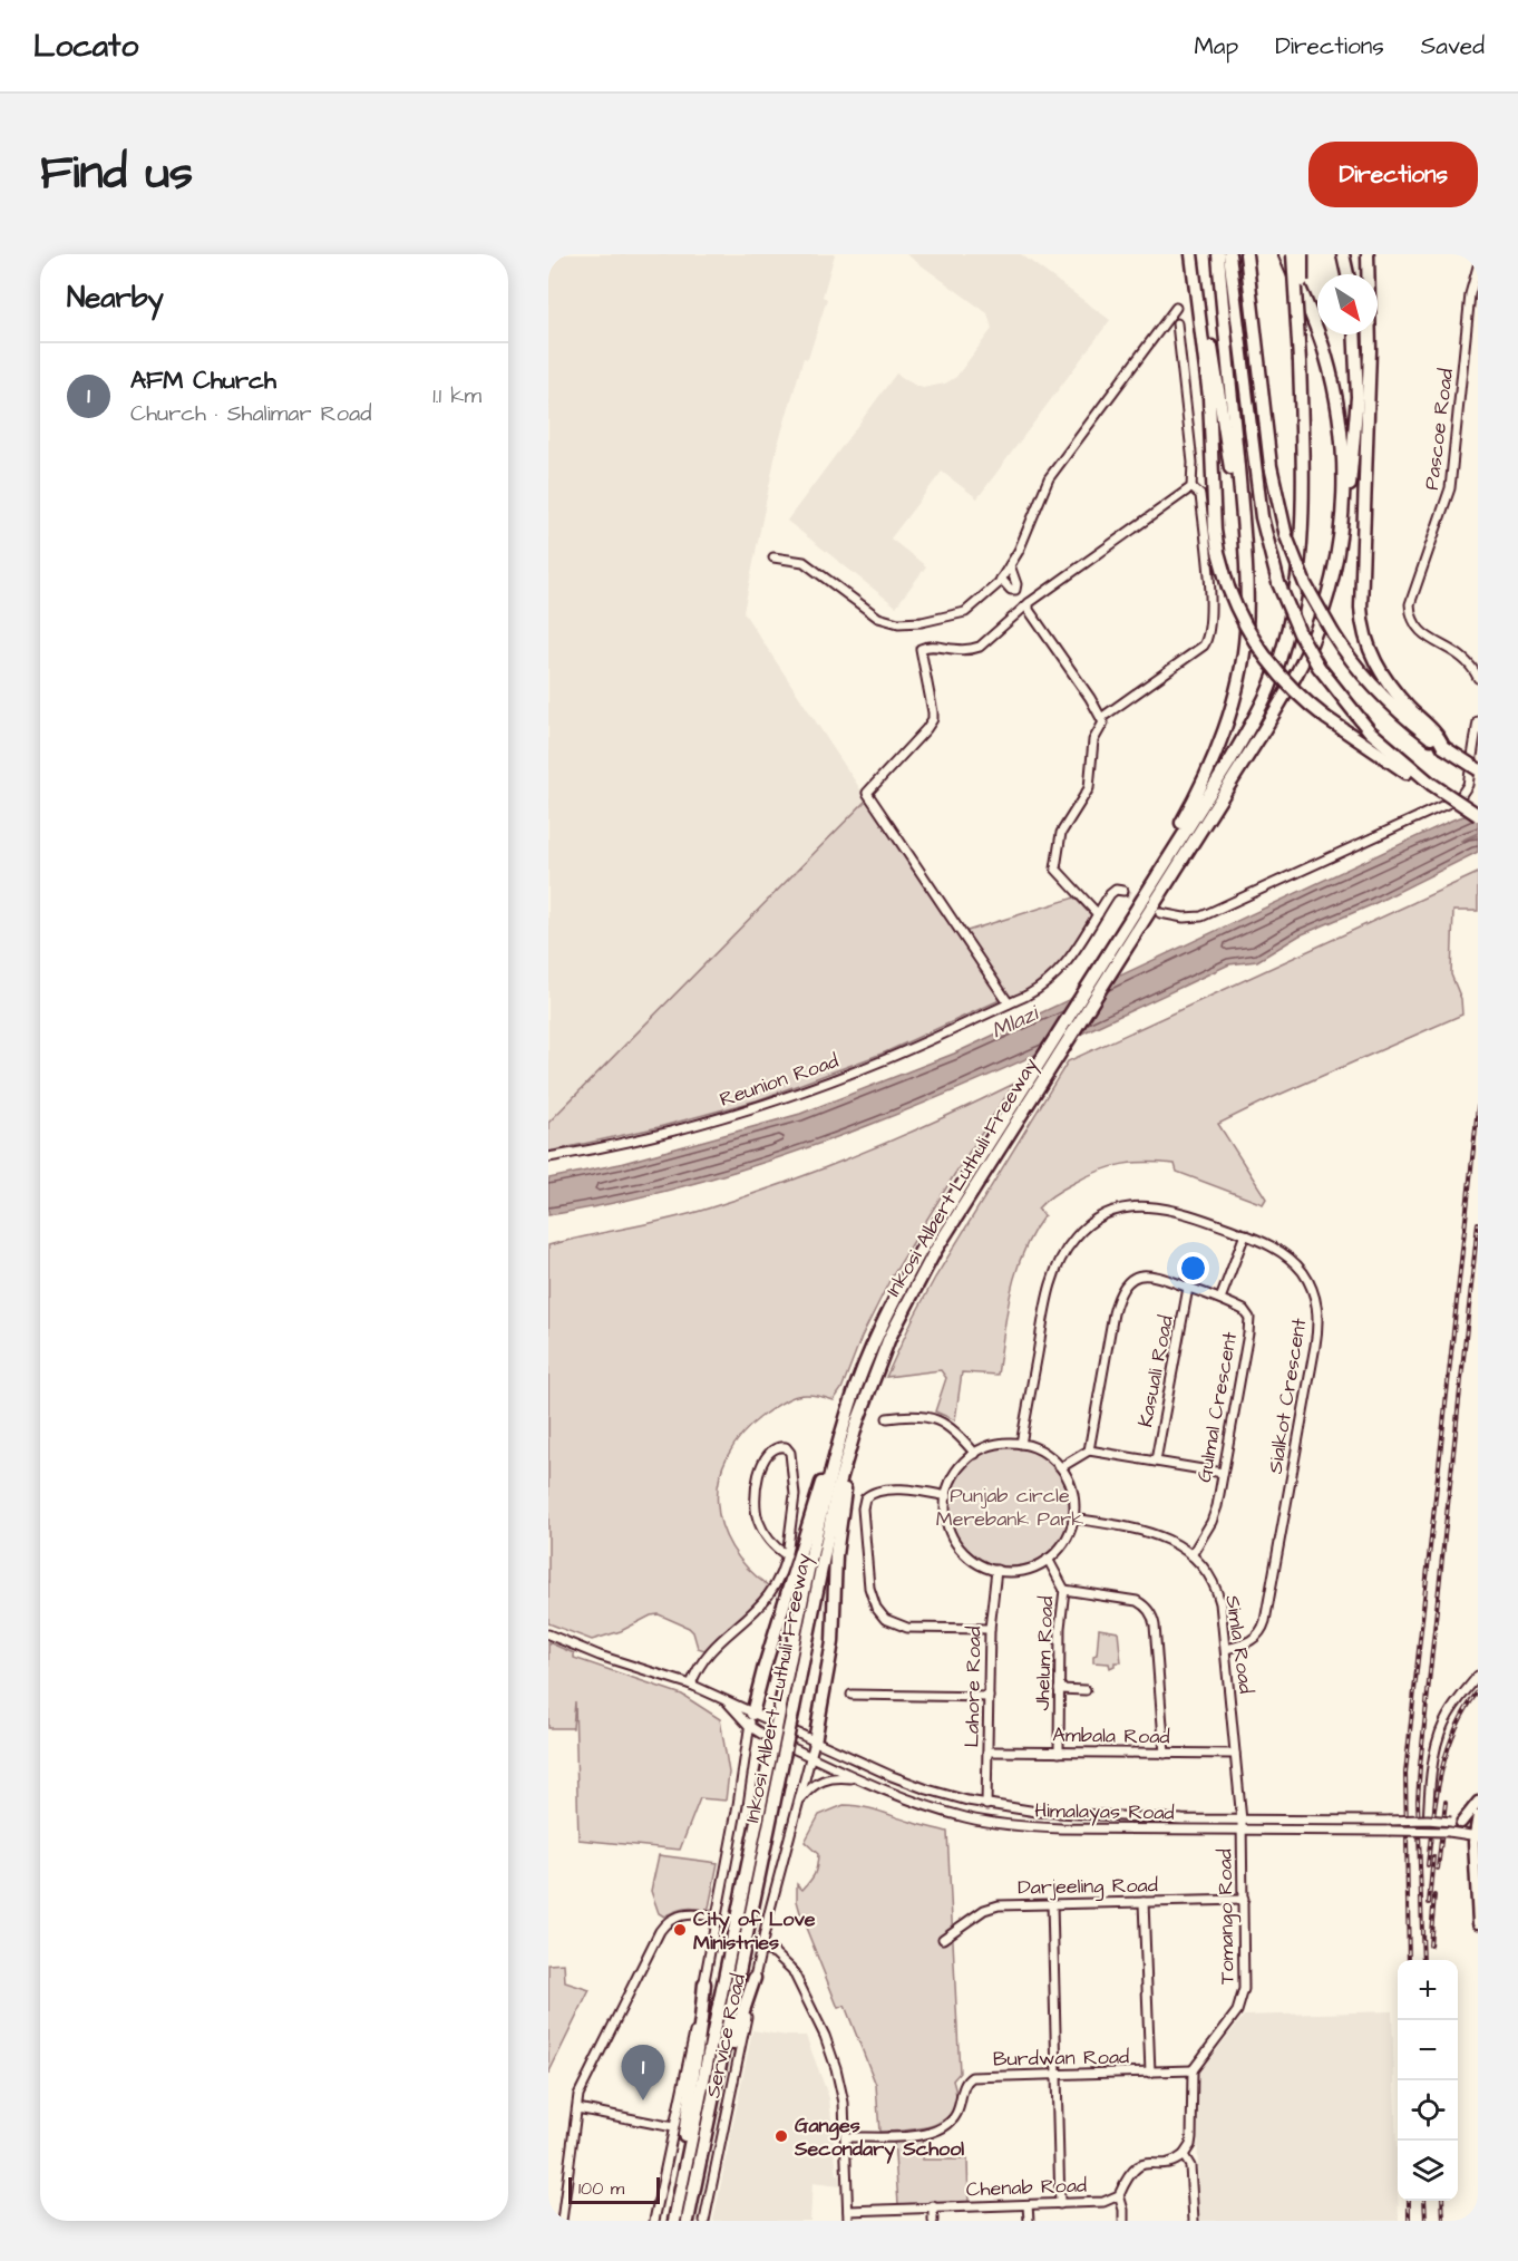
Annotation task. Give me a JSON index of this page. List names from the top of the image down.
{
  "streets": {
    "highway": ["Inkosi Albert Luthuli Freeway"],
    "street": [
      "Pascoe Road",
      "Reunion Road",
      "Kasuali Road",
      "Sialkot Crescent",
      "Gulmal Crescent",
      "Simla Road",
      "Jhelum Road",
      "Lahore Road",
      "Ambala Road",
      "Himalayas Road",
      "Darjeeling Road",
      "Tomango Road",
      "Service Road",
      "Burdwan Road",
      "Chenab Road"
    ]
  },
  "crossings": [
    ["Kasuali Road", "Gulmal Crescent"],
    ["Sialkot Crescent", "Simla Road"],
    ["Sialkot Crescent", "Jhelum Road"],
    ["Sialkot Crescent", "Lahore Road"],
    ["Gulmal Crescent", "Simla Road"],
    ["Simla Road", "Jhelum Road"],
    ["Simla Road", "Lahore Road"],
    ["Simla Road", "Ambala Road"],
    ["Simla Road", "Himalayas Road"],
    ["Simla Road", "Tomango Road"],
    ["Jhelum Road", "Lahore Road"],
    ["Jhelum Road", "Ambala Road"],
    ["Lahore Road", "Ambala Road"],
    ["Lahore Road", "Himalayas Road"],
    ["Himalayas Road", "Tomango Road"],
    ["Himalayas Road", "Service Road"],
    ["Darjeeling Road", "Tomango Road"],
    ["Tomango Road", "Burdwan Road"]
  ],
  "water": ["Mlazi"],
  "parks": ["Punjab circle Merebank Park"],
  "places": ["City of Love Ministries", "Ganges Secondary School"],
  "scale_bar": "100 m",
  "north": "bottom right",
  "page": {
    "header": "Locato",
    "nav": ["Map", "Directions", "Saved"],
    "title": "Find us",
    "buttons": "Directions",
    "heading": "Nearby",
    "list": [
      {
        "mark": "1",
        "name": "AFM Church",
        "note": "Church · Shalimar Road",
        "value": "1.1 km"
      }
    ],
    "map_buttons": ["+", "−"],
    "pins": "1",
    "scale": "100 m"
  }
}
